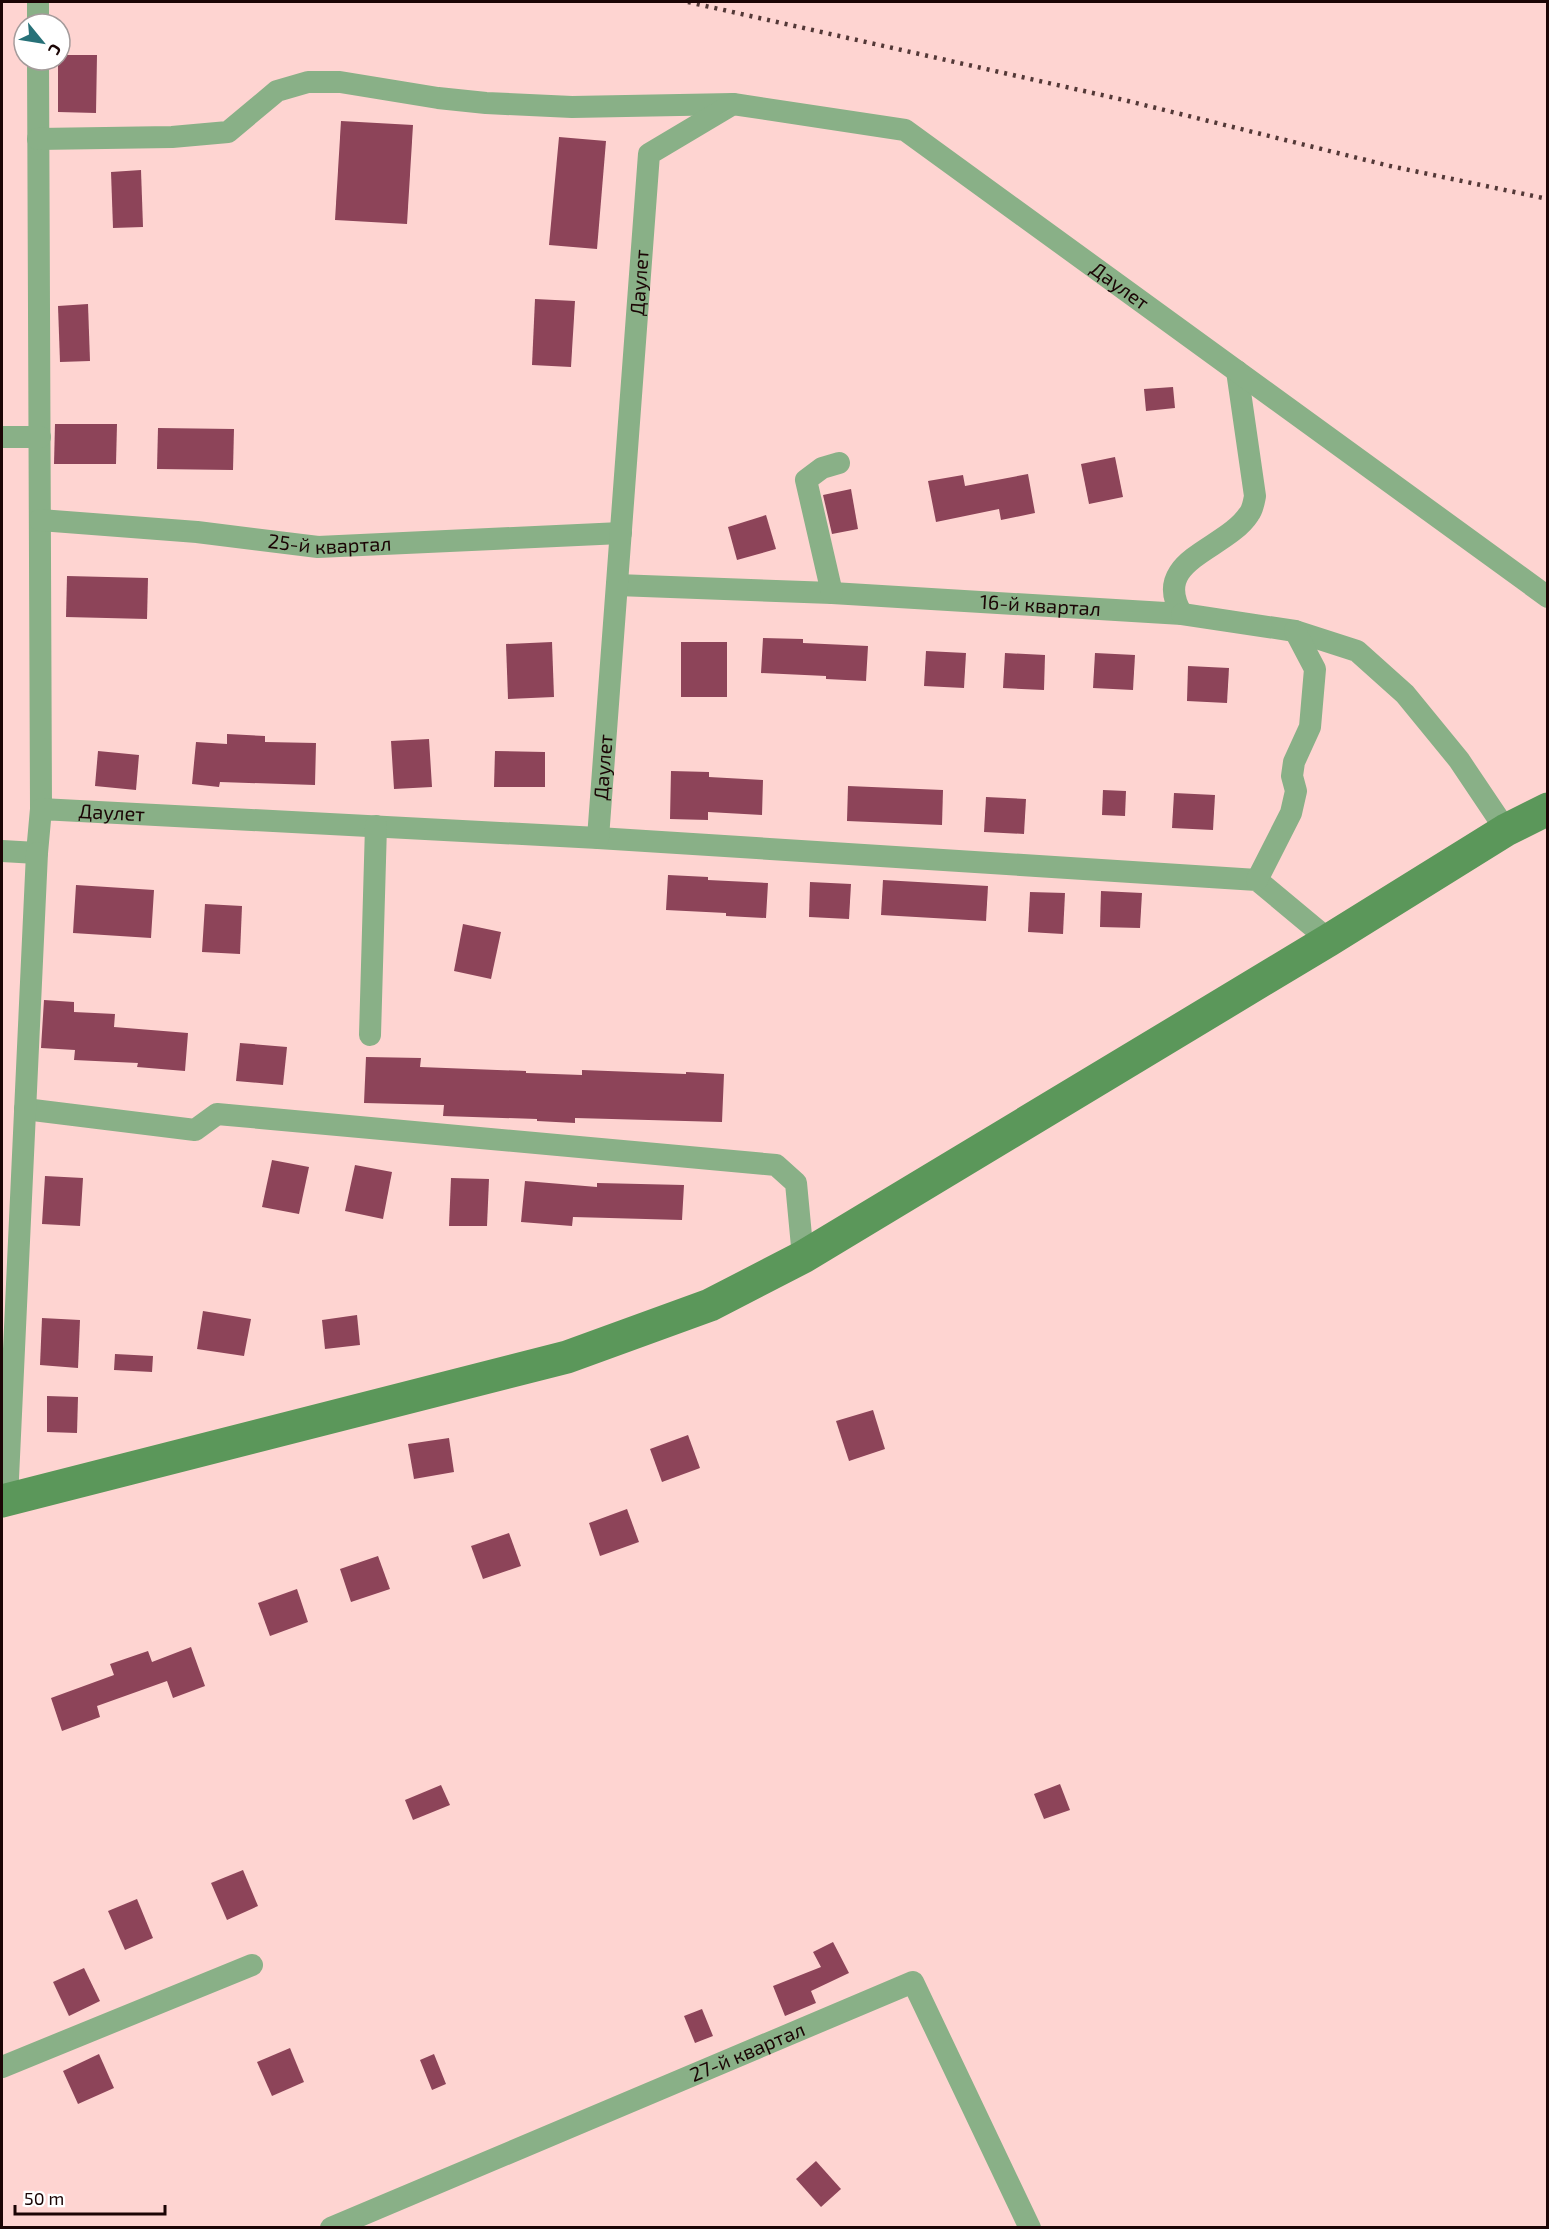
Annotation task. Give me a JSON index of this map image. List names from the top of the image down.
{
  "streets": {
    "street": [
      "Даулет",
      "25-й квартал",
      "16-й квартал",
      "27-й квартал"
    ]
  },
  "crossings": [
    ["Даулет", "25-й квартал"],
    ["Даулет", "16-й квартал"]
  ],
  "scale_bar": "50 m",
  "north": "bottom right"
}
